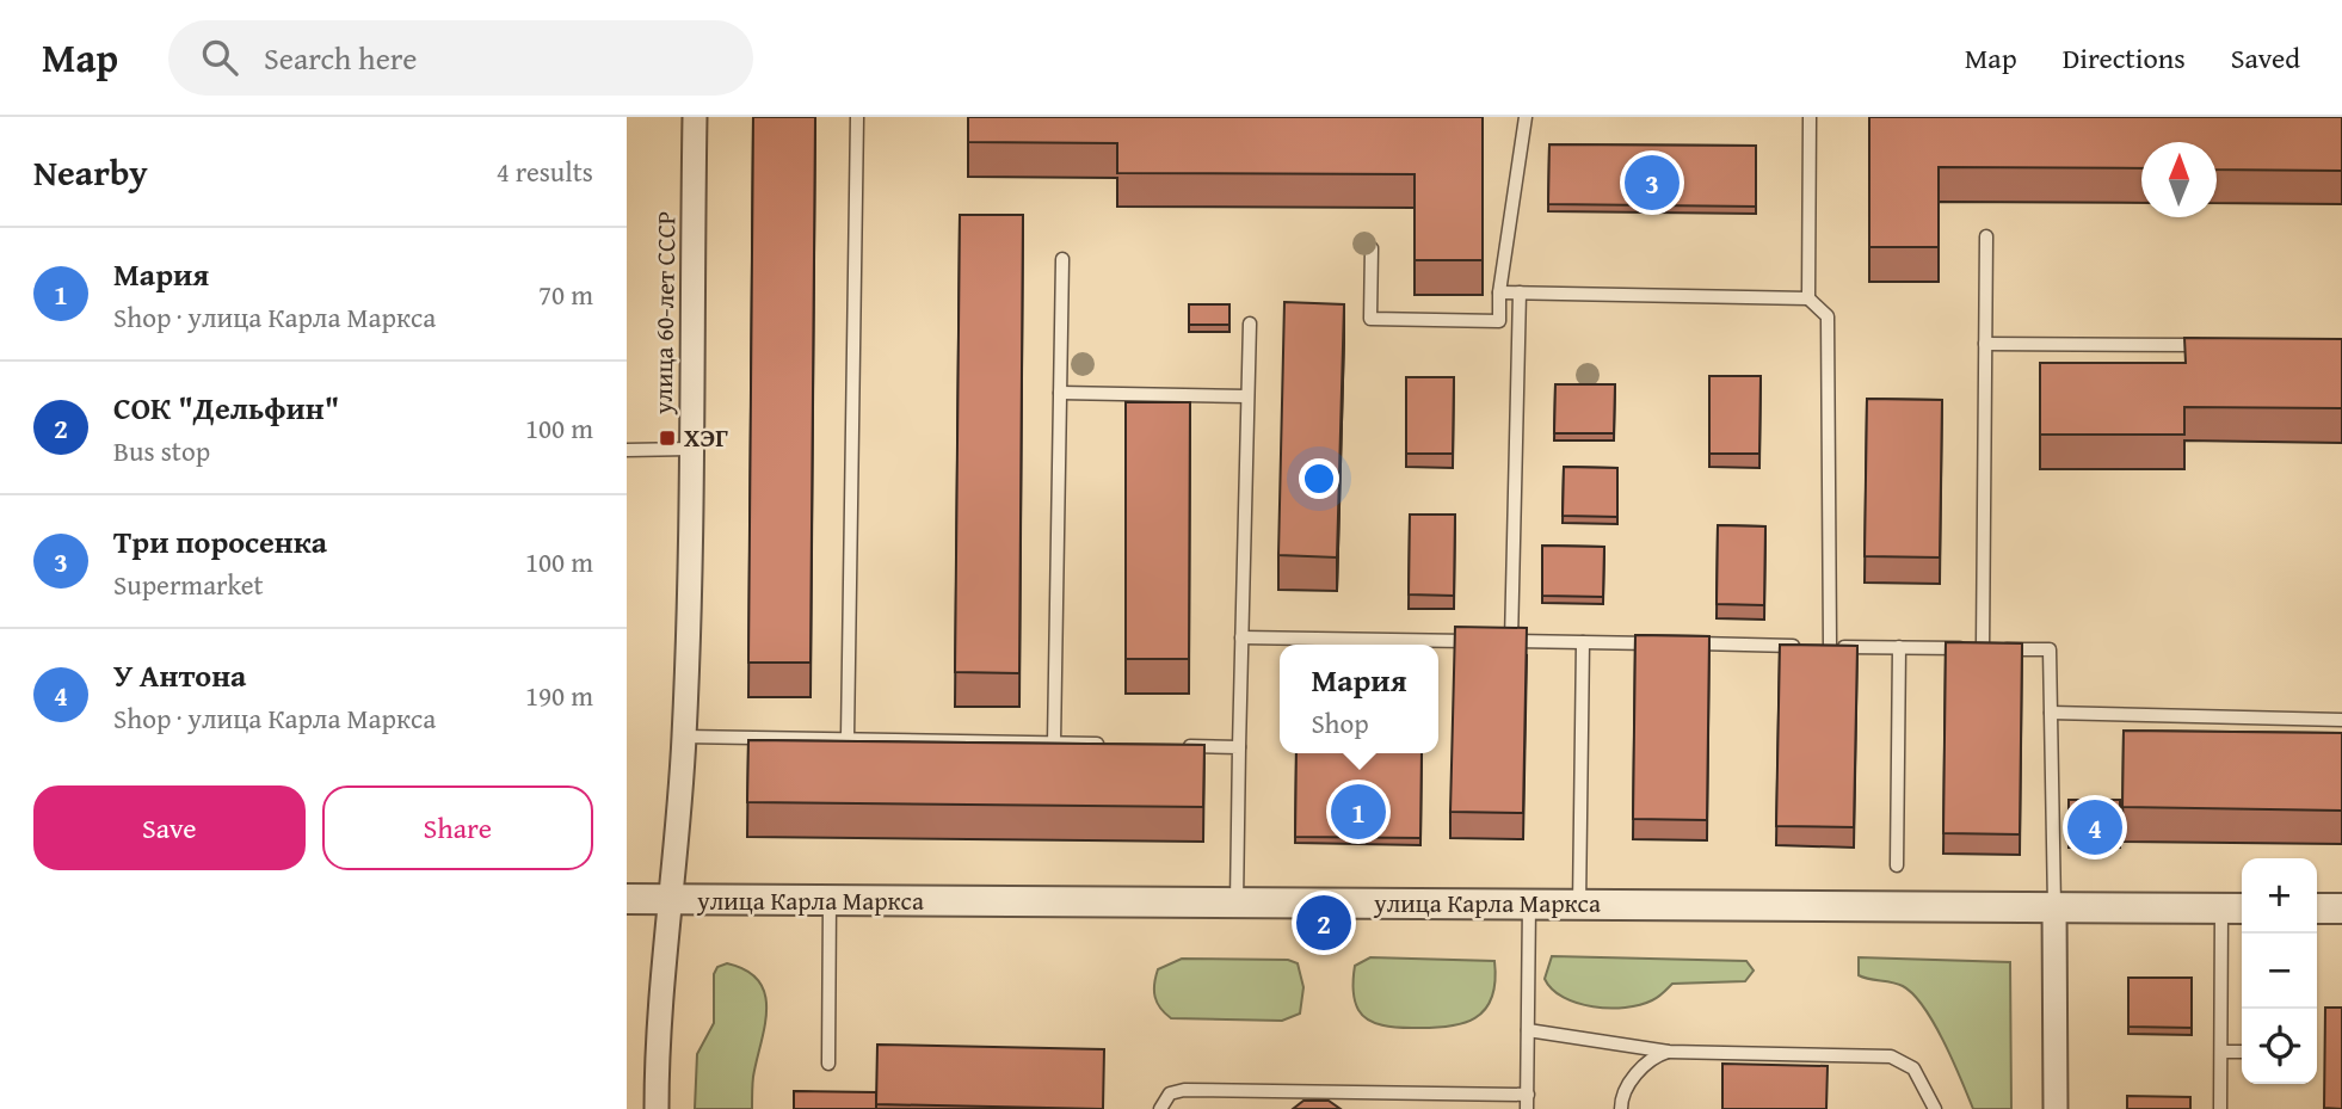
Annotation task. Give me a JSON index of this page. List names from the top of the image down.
{
  "streets": {
    "street": ["улица 60-лет СССР", "улица Карла Маркса"]
  },
  "crossings": [
    ["улица 60-лет СССР", "улица Карла Маркса"]
  ],
  "places": {
    "transit": ["ХЭГ"]
  },
  "north": "top",
  "page": {
    "header": "Map",
    "search": "Search here",
    "nav": ["Map", "Directions", "Saved"],
    "heading": ["Nearby", "4 results"],
    "pins": [
      "3",
      "1",
      "4",
      "2"
    ],
    "list": [
      {
        "mark": "1",
        "name": "Мария",
        "note": "Shop · улица Карла Маркса",
        "value": "70 m"
      },
      {
        "mark": "2",
        "name": "СОК \"Дельфин\"",
        "note": "Bus stop",
        "value": "100 m"
      },
      {
        "mark": "3",
        "name": "Три поросенка",
        "note": "Supermarket",
        "value": "100 m"
      },
      {
        "mark": "4",
        "name": "У Антона",
        "note": "Shop · улица Карла Маркса",
        "value": "190 m"
      }
    ],
    "popup": ["Мария", "Shop"],
    "buttons": ["Save", "Share"],
    "map_buttons": ["+", "−"]
  }
}
